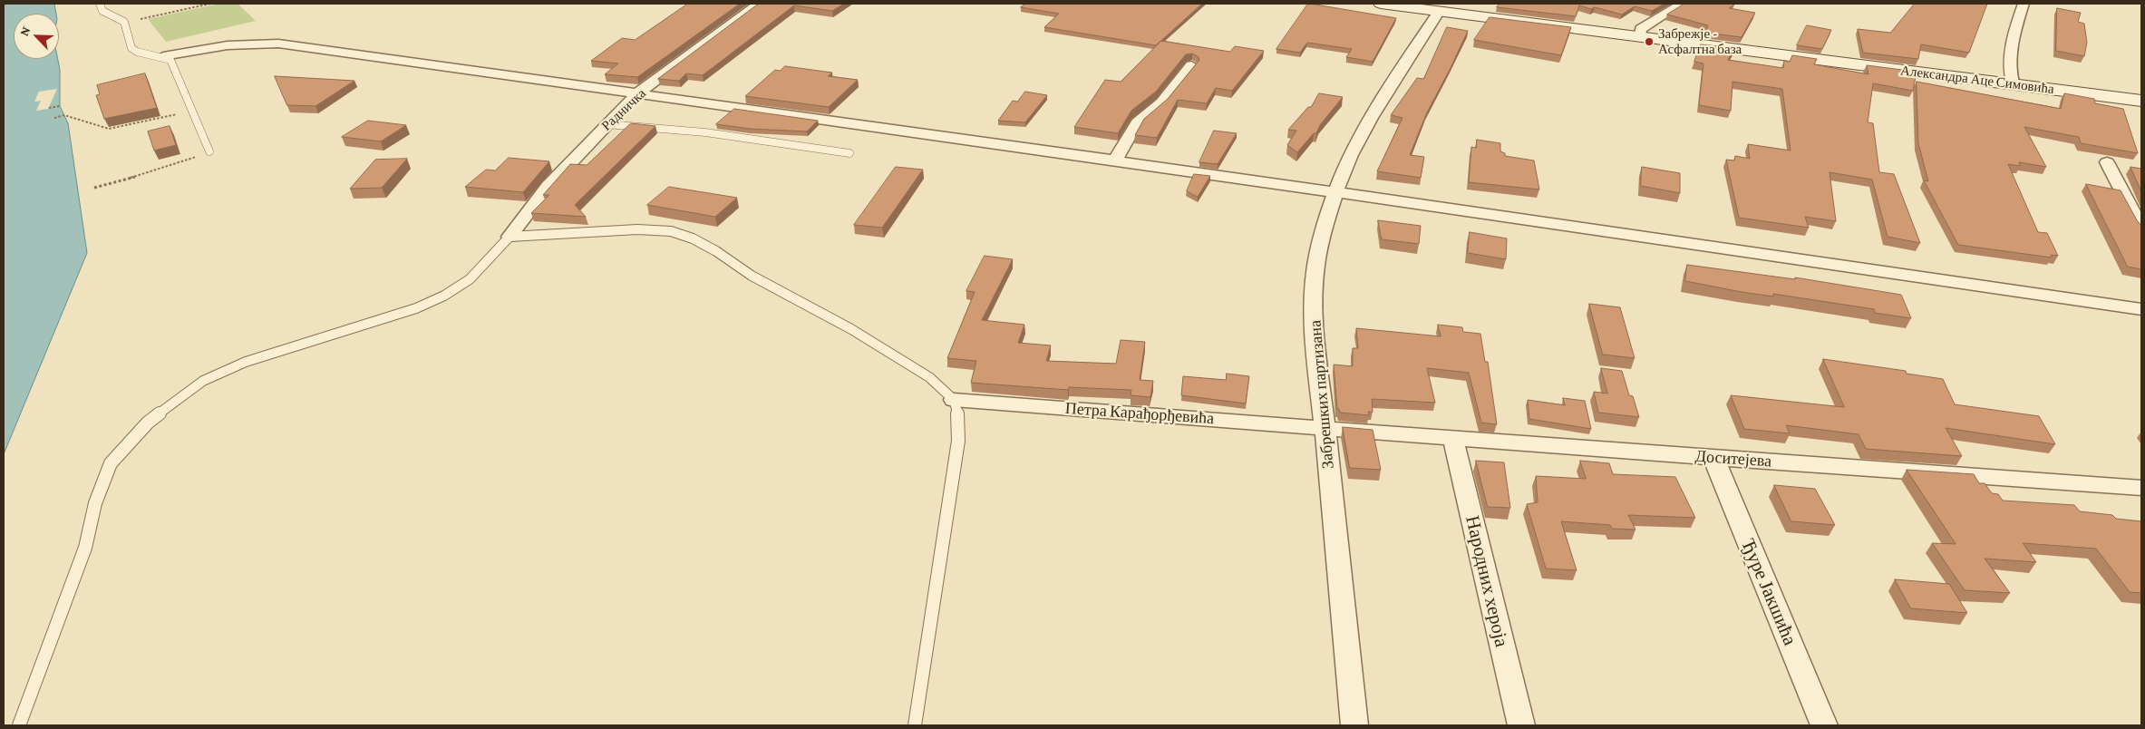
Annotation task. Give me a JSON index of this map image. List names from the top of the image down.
{
  "streets": {
    "street": [
      "Александра Аце Симовића",
      "Радничка",
      "Забрешких партизана",
      "Петра Карађорђевића",
      "Доситејева",
      "Народних хероја",
      "Ђуре Јакшића"
    ]
  },
  "crossings": [
    ["Александра Аце Симовића", "Забрешких партизана"],
    ["Забрешких партизана", "Петра Карађорђевића"],
    ["Забрешких партизана", "Доситејева"],
    ["Петра Карађорђевића", "Доситејева"],
    ["Доситејева", "Народних хероја"],
    ["Доситејева", "Ђуре Јакшића"]
  ],
  "places": ["Забрежје - Асфалтна база"],
  "north": "top left"
}
